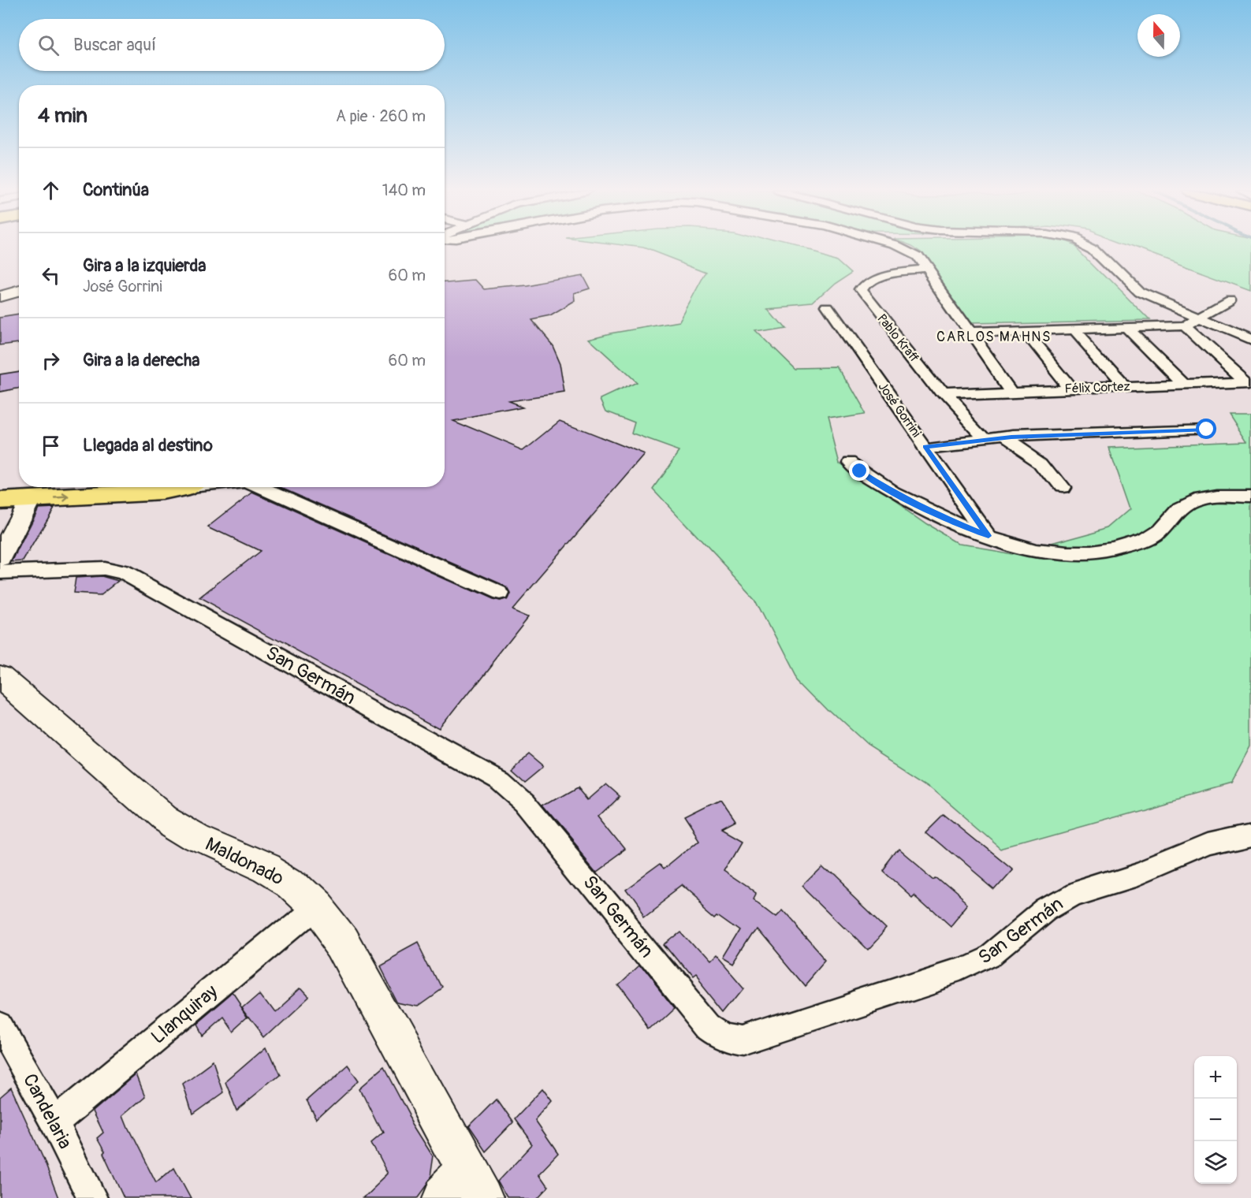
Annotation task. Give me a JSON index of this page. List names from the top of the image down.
{
  "streets": {
    "street": [
      "Pablo Kraff",
      "Félix Cortez",
      "José Gorrini",
      "San Germán",
      "Maldonado",
      "Llanquiray",
      "Candelaria"
    ]
  },
  "crossings": [
    ["Pablo Kraff", "Félix Cortez"],
    ["Maldonado", "Llanquiray"],
    ["Llanquiray", "Candelaria"]
  ],
  "districts": ["CARLOS MAHNS"],
  "north": "top",
  "page": {
    "search": "Buscar aquí",
    "heading": ["4 min", "A pie · 260 m"],
    "list": [
      ["Continúa", "140 m"],
      ["Gira a la izquierda", "José Gorrini", "60 m"],
      ["Gira a la derecha", "60 m"],
      "Llegada al destino"
    ],
    "map_buttons": ["+", "−"]
  }
}
